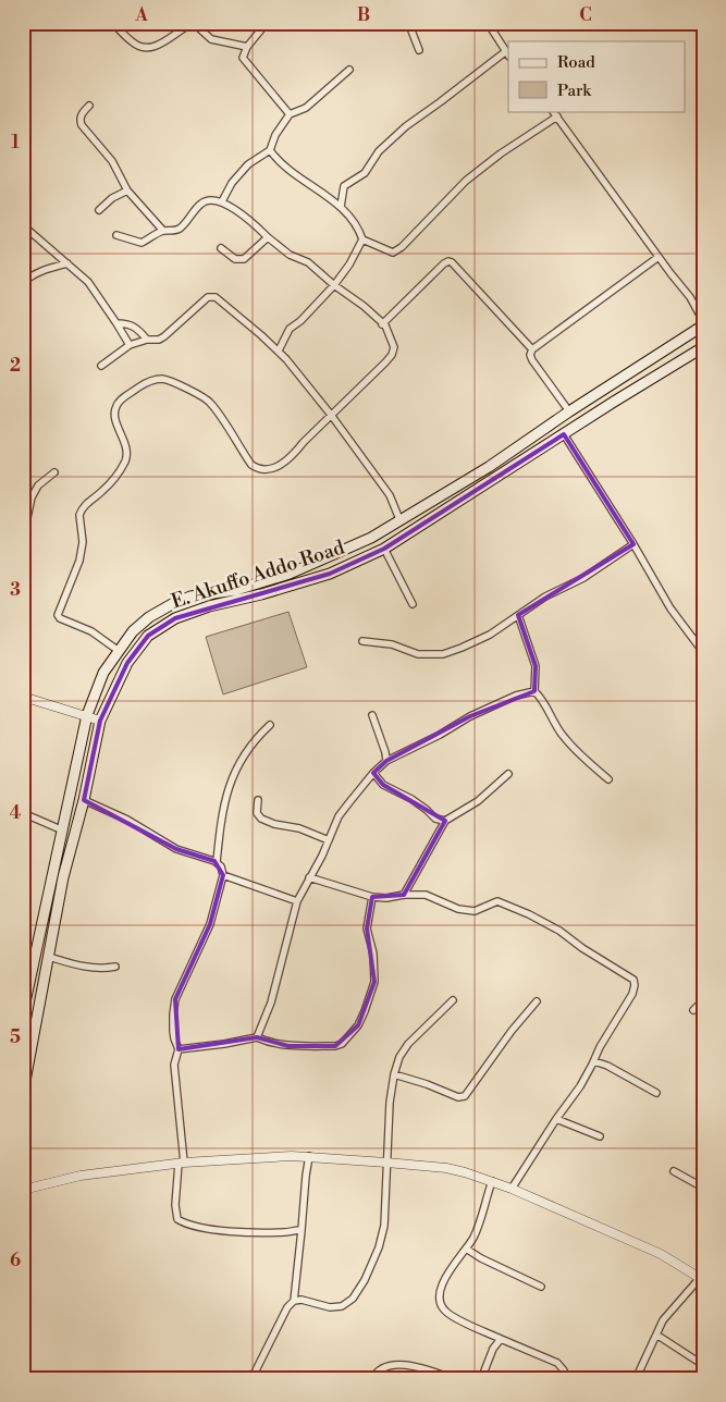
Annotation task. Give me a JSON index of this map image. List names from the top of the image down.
{
  "streets": {
    "main road": ["E. Akuffo Addo Road"]
  },
  "legend": ["Road", "Park"],
  "grid": {
    "columns": ["A", "B", "C"],
    "rows": [
      "1",
      "2",
      "3",
      "4",
      "5",
      "6"
    ]
  }
}
